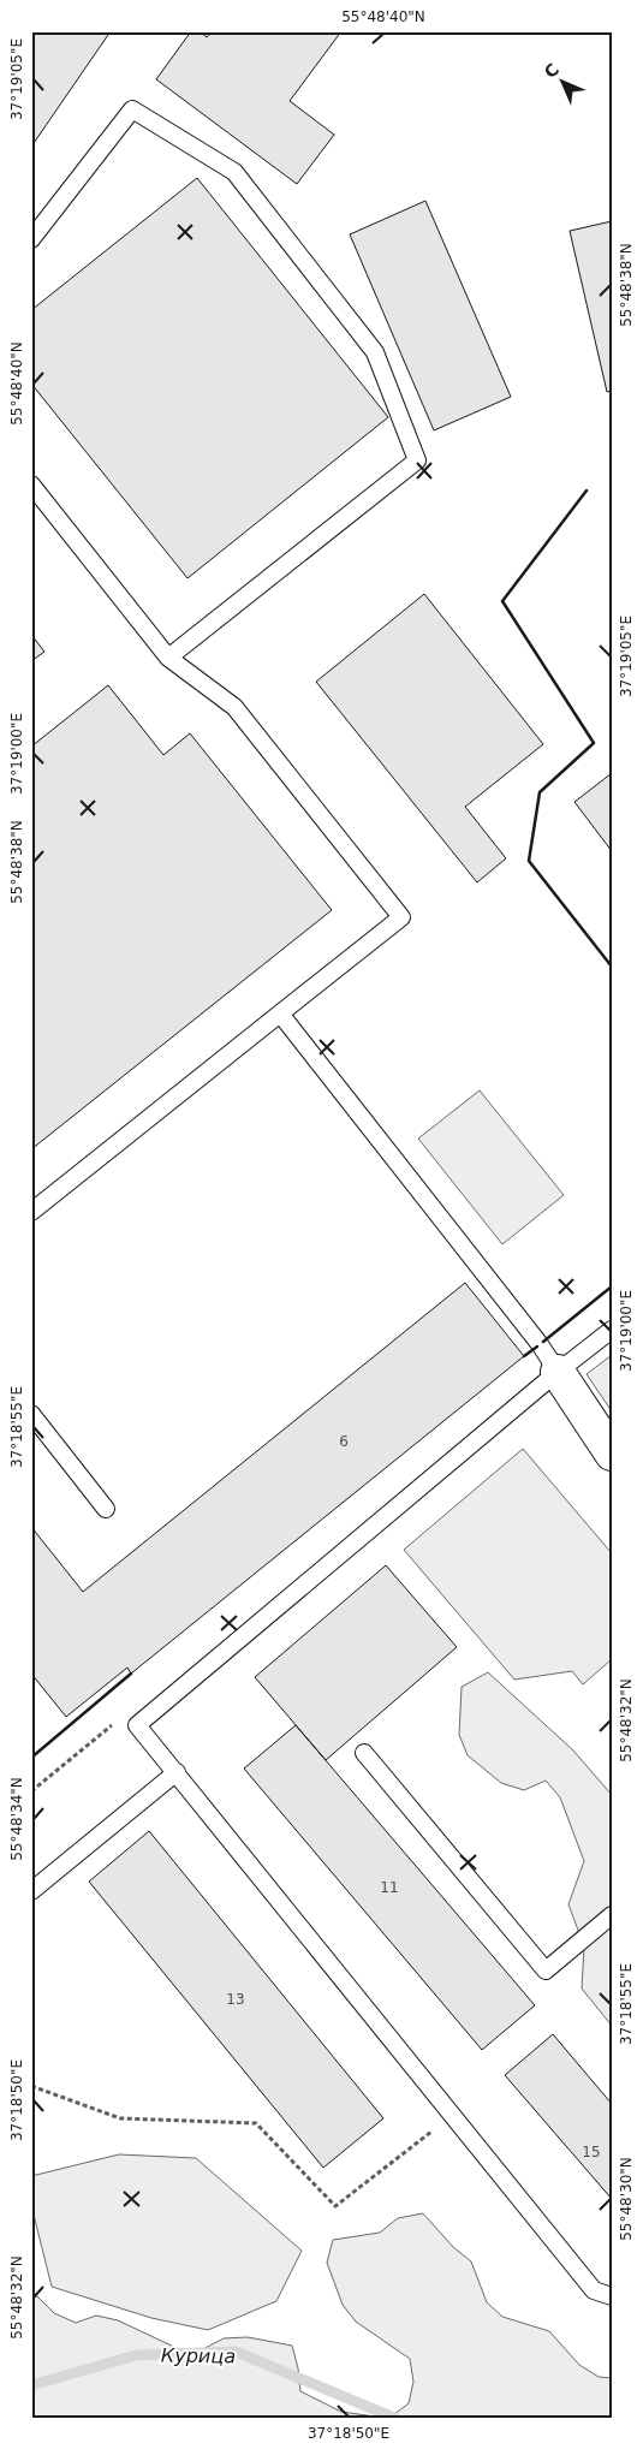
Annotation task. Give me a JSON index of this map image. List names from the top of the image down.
{
  "water": ["Курица"],
  "house_numbers": [
    "6",
    "11",
    "13",
    "15"
  ],
  "north": "top left",
  "coordinates": [
    "55°48'40\"N",
    "37°19'05\"E",
    "55°48'38\"N",
    "37°19'00\"E",
    "37°18'55\"E",
    "55°48'32\"N",
    "55°48'34\"N",
    "37°18'50\"E",
    "55°48'30\"N"
  ]
}
